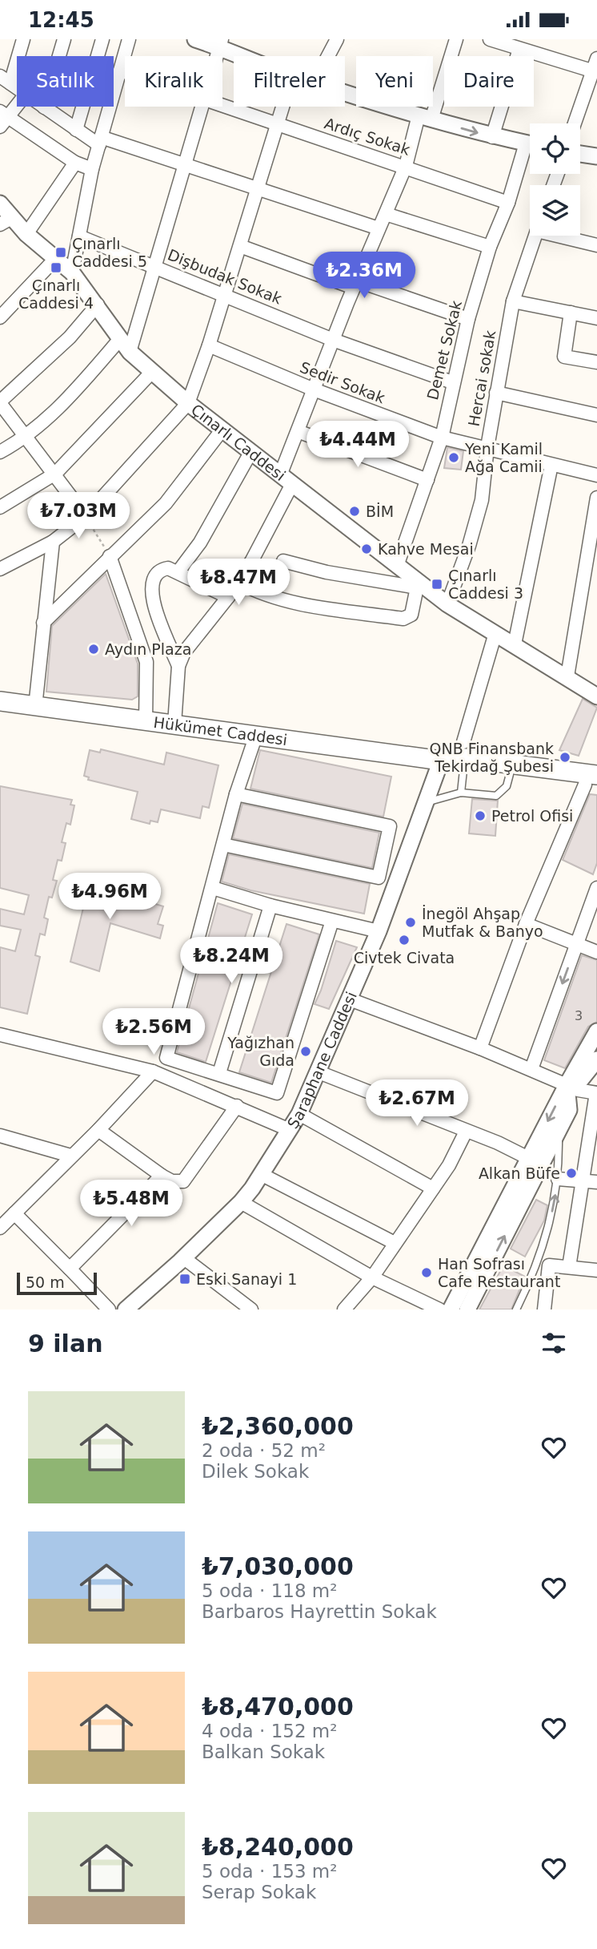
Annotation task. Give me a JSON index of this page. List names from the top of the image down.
{
  "streets": {
    "main road": ["Hükümet Caddesi"],
    "street": [
      "Ardıç Sokak",
      "Dişbudak Sokak",
      "Demet Sokak",
      "Hercai sokak",
      "Sedir Sokak",
      "Çınarlı Caddesi",
      "Şaraphane Caddesi"
    ]
  },
  "crossings": [
    ["Ardıç Sokak", "Demet Sokak"],
    ["Dişbudak Sokak", "Demet Sokak"],
    ["Demet Sokak", "Sedir Sokak"],
    ["Demet Sokak", "Çınarlı Caddesi"],
    ["Hercai sokak", "Sedir Sokak"],
    ["Hercai sokak", "Çınarlı Caddesi"],
    ["Hükümet Caddesi", "Şaraphane Caddesi"]
  ],
  "places": {
    "transit": [
      "Çınarlı Caddesi 5",
      "Çınarlı Caddesi 4",
      "Çınarlı Caddesi 3",
      "Eski Sanayi 1"
    ],
    "other": [
      "Yeni Kamil Ağa Camii",
      "BİM",
      "Kahve Mesai",
      "Aydın Plaza",
      "QNB Finansbank Tekirdağ Şubesi",
      "Petrol Ofisi",
      "İnegöl Ahşap Mutfak & Banyo",
      "Civtek Civata",
      "Yağızhan Gıda",
      "Alkan Büfe",
      "Han Sofrası Cafe Restaurant"
    ]
  },
  "house_numbers": ["3"],
  "scale_bar": "50 m",
  "page": {
    "status": "12:45",
    "chip": [
      "Satılık",
      "Kiralık",
      "Filtreler",
      "Yeni",
      "Daire"
    ],
    "price": [
      "₺2.36M",
      "₺4.44M",
      "₺7.03M",
      "₺8.47M",
      "₺4.96M",
      "₺8.24M",
      "₺2.56M",
      "₺2.67M",
      "₺5.48M"
    ],
    "scale": "50 m",
    "heading": "9 ilan",
    "list": [
      {
        "name": "₺2,360,000",
        "note": "2 oda · 52 m² · Dilek Sokak"
      },
      {
        "name": "₺7,030,000",
        "note": "5 oda · 118 m² · Barbaros Hayrettin Sokak"
      },
      {
        "name": "₺8,470,000",
        "note": "4 oda · 152 m² · Balkan Sokak"
      },
      {
        "name": "₺8,240,000",
        "note": "5 oda · 153 m² · Serap Sokak"
      }
    ]
  }
}
